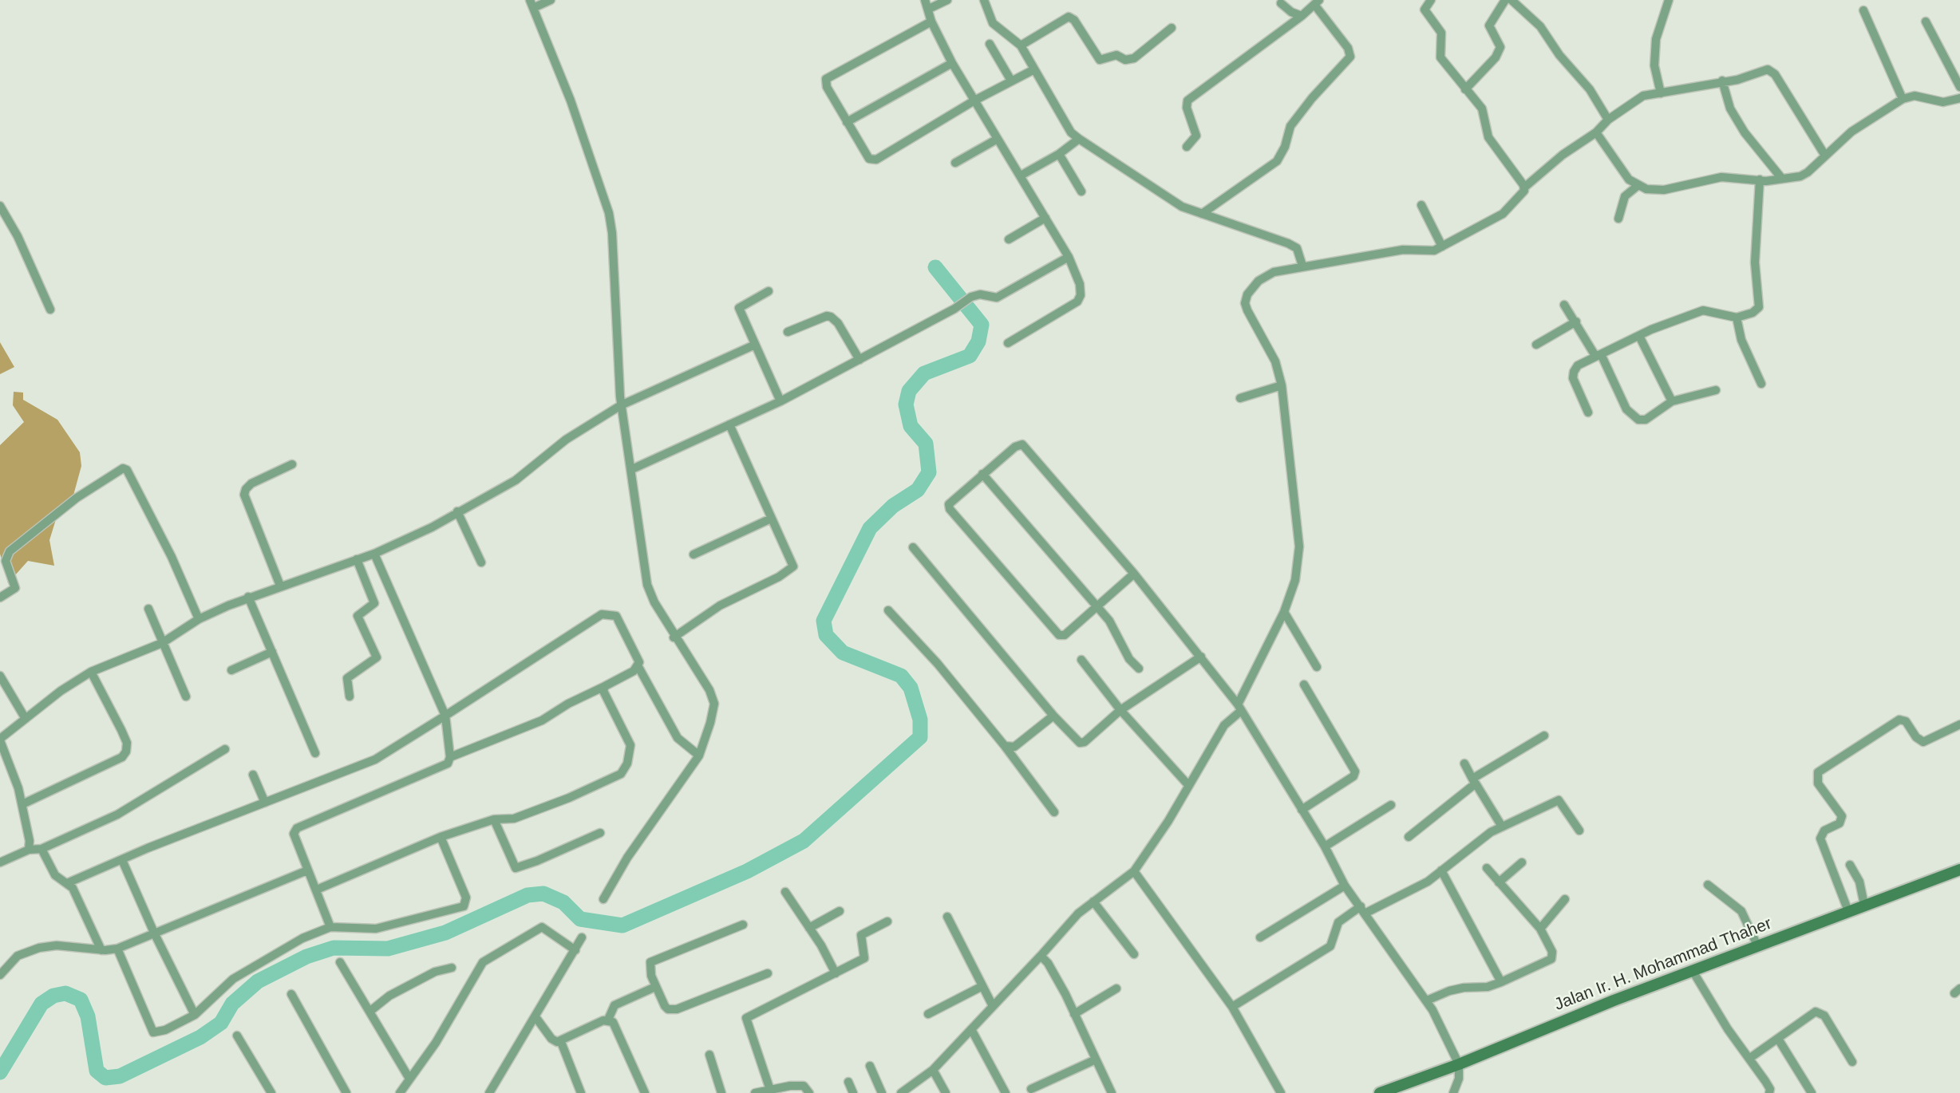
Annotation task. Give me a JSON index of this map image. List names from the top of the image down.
{
  "streets": {
    "main road": ["Jalan Ir. H. Mohammad Thaher"]
  }
}
